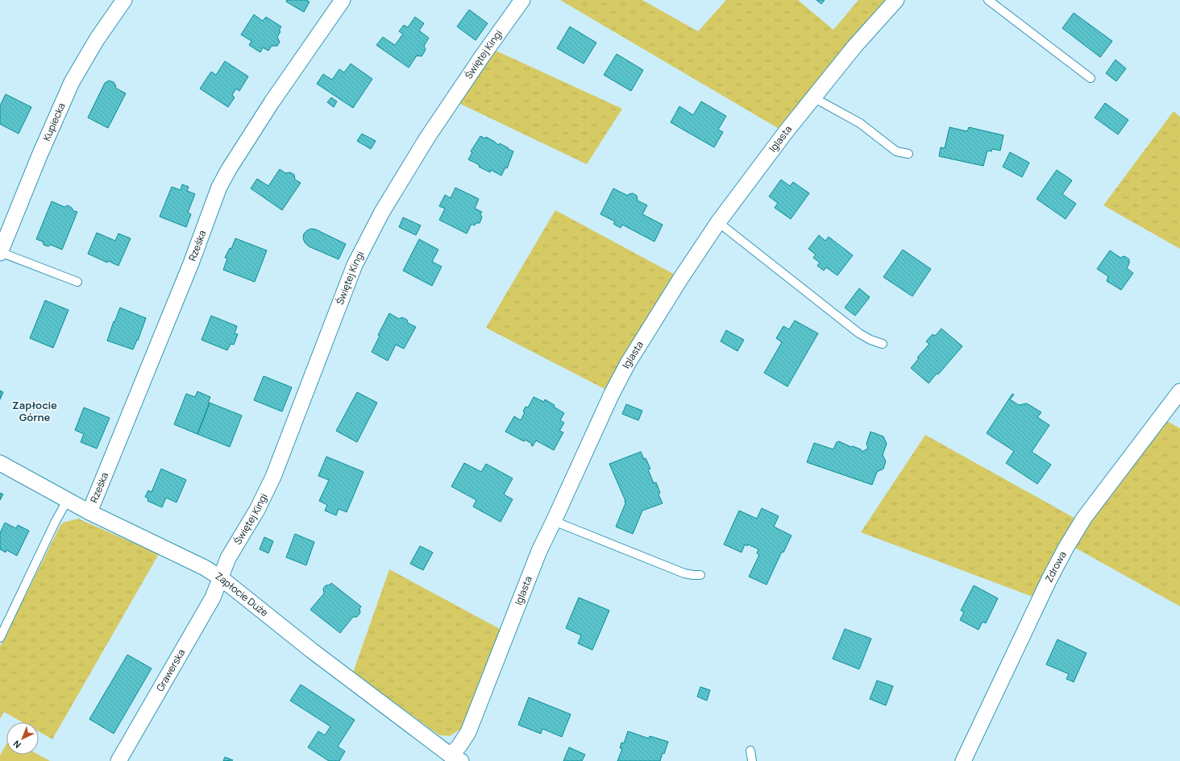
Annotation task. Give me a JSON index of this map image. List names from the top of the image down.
{
  "streets": {
    "street": [
      "Świętej Kingi",
      "Kupiecka",
      "Iglasta",
      "Rześka",
      "Zdrowa",
      "Zapłocie Duże",
      "Grawerska"
    ]
  },
  "crossings": [
    ["Świętej Kingi", "Zapłocie Duże"],
    ["Świętej Kingi", "Grawerska"],
    ["Iglasta", "Zapłocie Duże"],
    ["Rześka", "Zapłocie Duże"],
    ["Zapłocie Duże", "Grawerska"]
  ],
  "districts": ["Zapłocie Górne"],
  "north": "bottom left"
}
